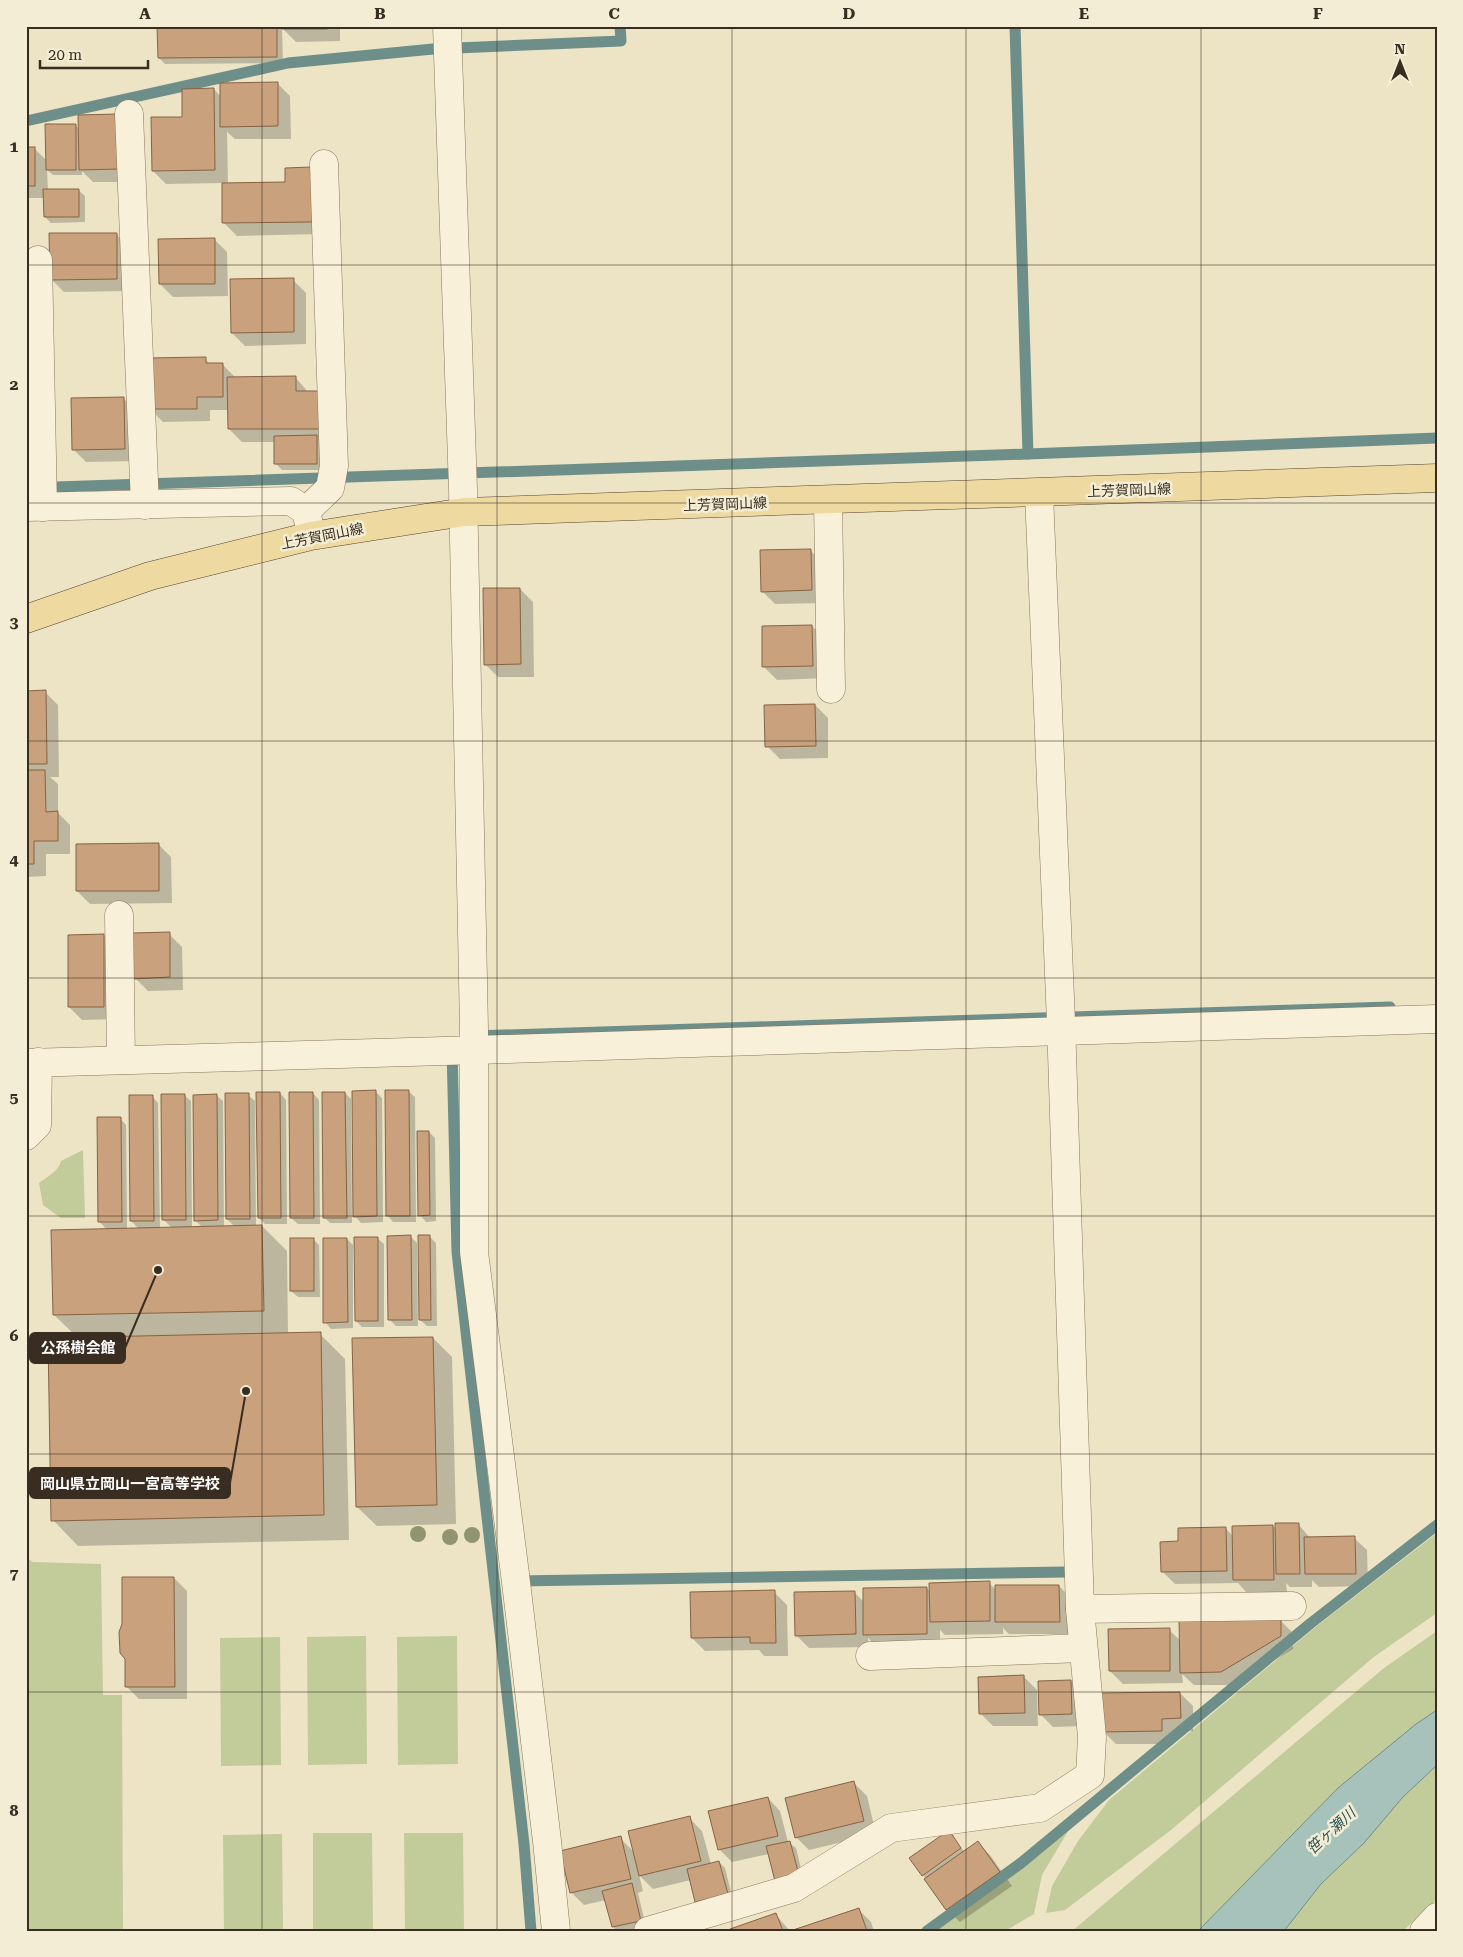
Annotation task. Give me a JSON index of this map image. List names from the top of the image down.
{
  "streets": {
    "main road": ["上芳賀岡山線"]
  },
  "water": ["笹ヶ瀬川"],
  "places": ["公孫樹会館", "岡山県立岡山一宮高等学校"],
  "scale_bar": "20 m",
  "north": "top",
  "grid": {
    "columns": [
      "A",
      "B",
      "C",
      "D",
      "E",
      "F"
    ],
    "rows": [
      "1",
      "2",
      "3",
      "4",
      "5",
      "6",
      "7",
      "8"
    ]
  }
}
